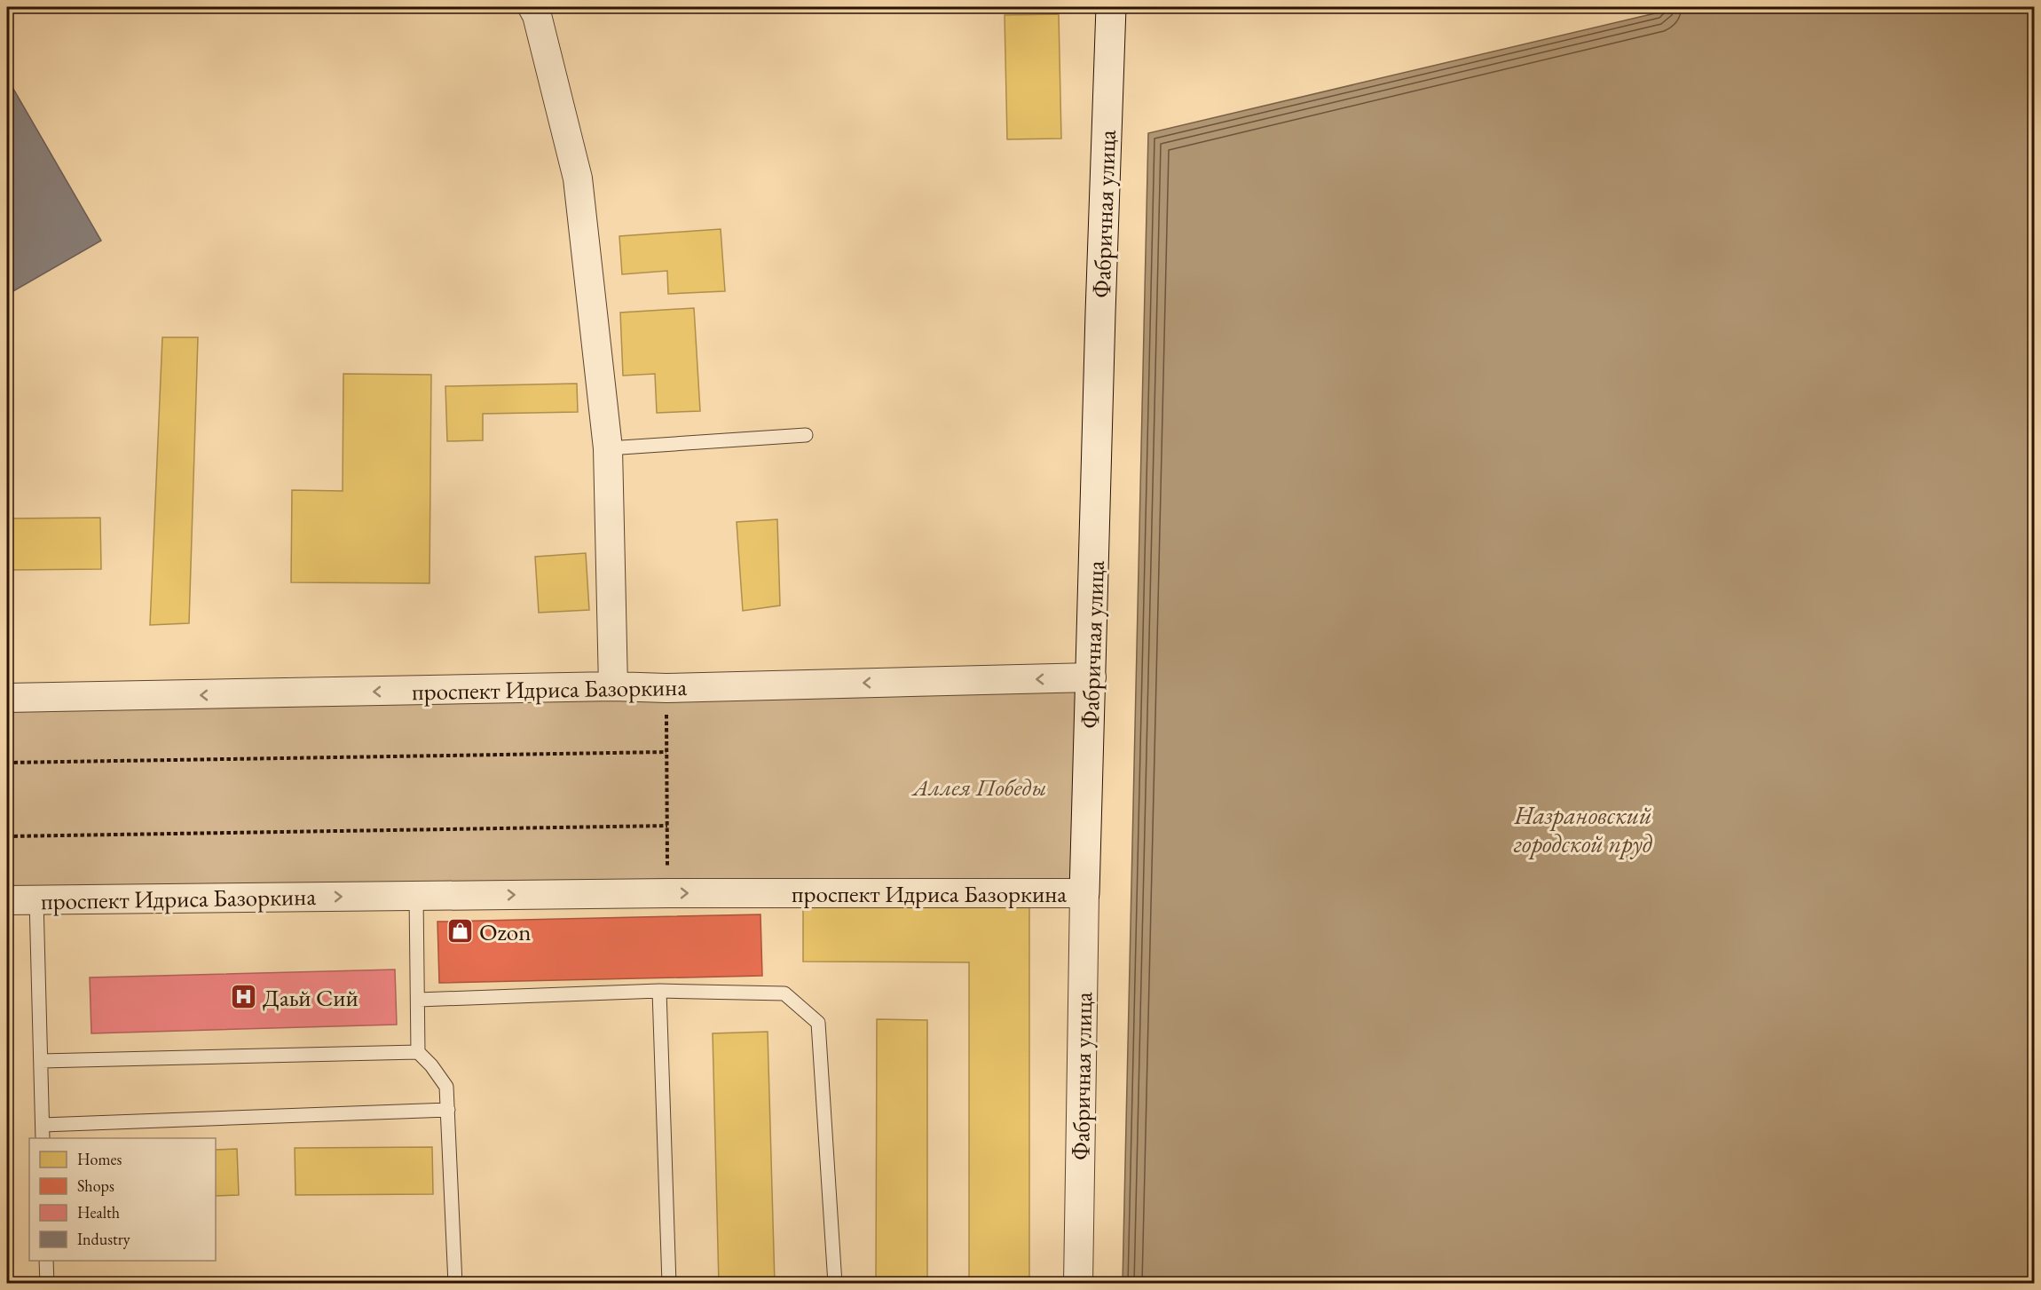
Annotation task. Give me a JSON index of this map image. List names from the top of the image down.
{
  "streets": {
    "street": ["Фабричная улица", "проспект Идриса Базоркина"]
  },
  "crossings": [
    ["Фабричная улица", "проспект Идриса Базоркина"]
  ],
  "water": ["Назрановский городской пруд"],
  "parks": ["Аллея Победы"],
  "places": {
    "shop": ["Ozon"],
    "hospital": ["Даьй Сий"]
  },
  "legend": [
    "Homes",
    "Shops",
    "Health",
    "Industry"
  ]
}
